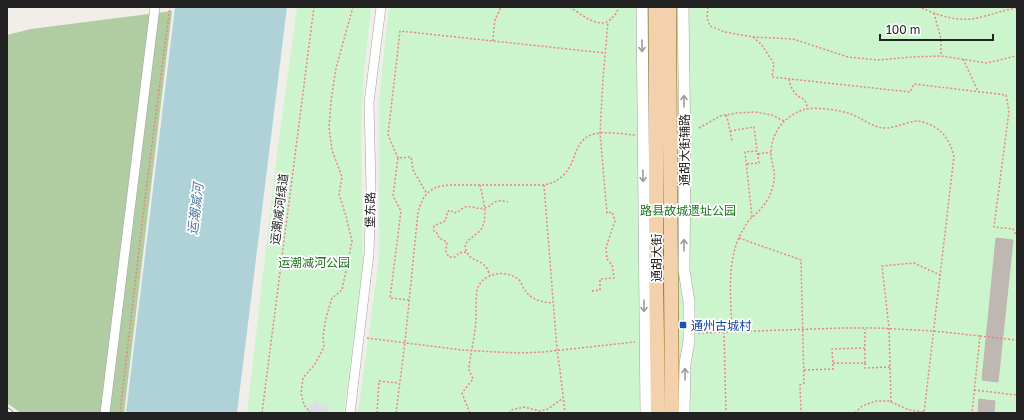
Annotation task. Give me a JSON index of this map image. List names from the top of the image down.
{
  "streets": {
    "main road": ["通胡大街"],
    "street": ["通胡大街辅路", "堡东路"],
    "path": ["运潮减河绿道"]
  },
  "water": ["运潮减河"],
  "parks": ["路县故城遗址公园", "运潮减河公园"],
  "places": {
    "transit": ["通州古城村"]
  },
  "scale_bar": "100 m"
}
